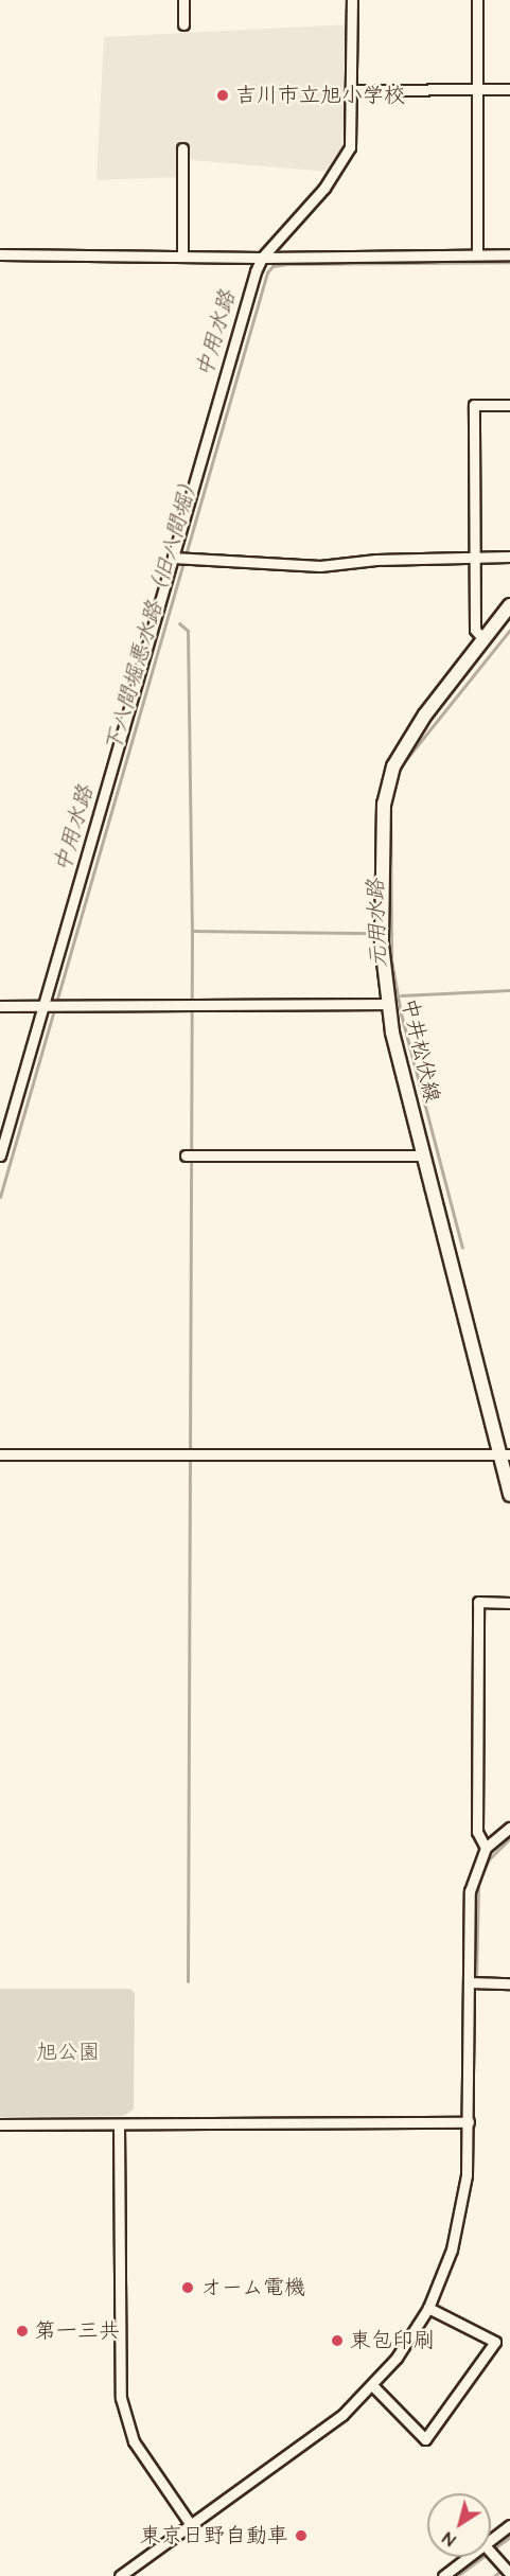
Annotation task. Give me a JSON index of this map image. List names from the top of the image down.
{
  "streets": {
    "main road": ["中井松伏線"]
  },
  "water": ["中用水路", "下八間堀悪水路（旧八間堀）", "元用水路"],
  "parks": ["旭公園"],
  "places": [
    "吉川市立旭小学校",
    "オーム電機",
    "第一三共",
    "東包印刷",
    "東京日野自動車"
  ],
  "north": "bottom left"
}
